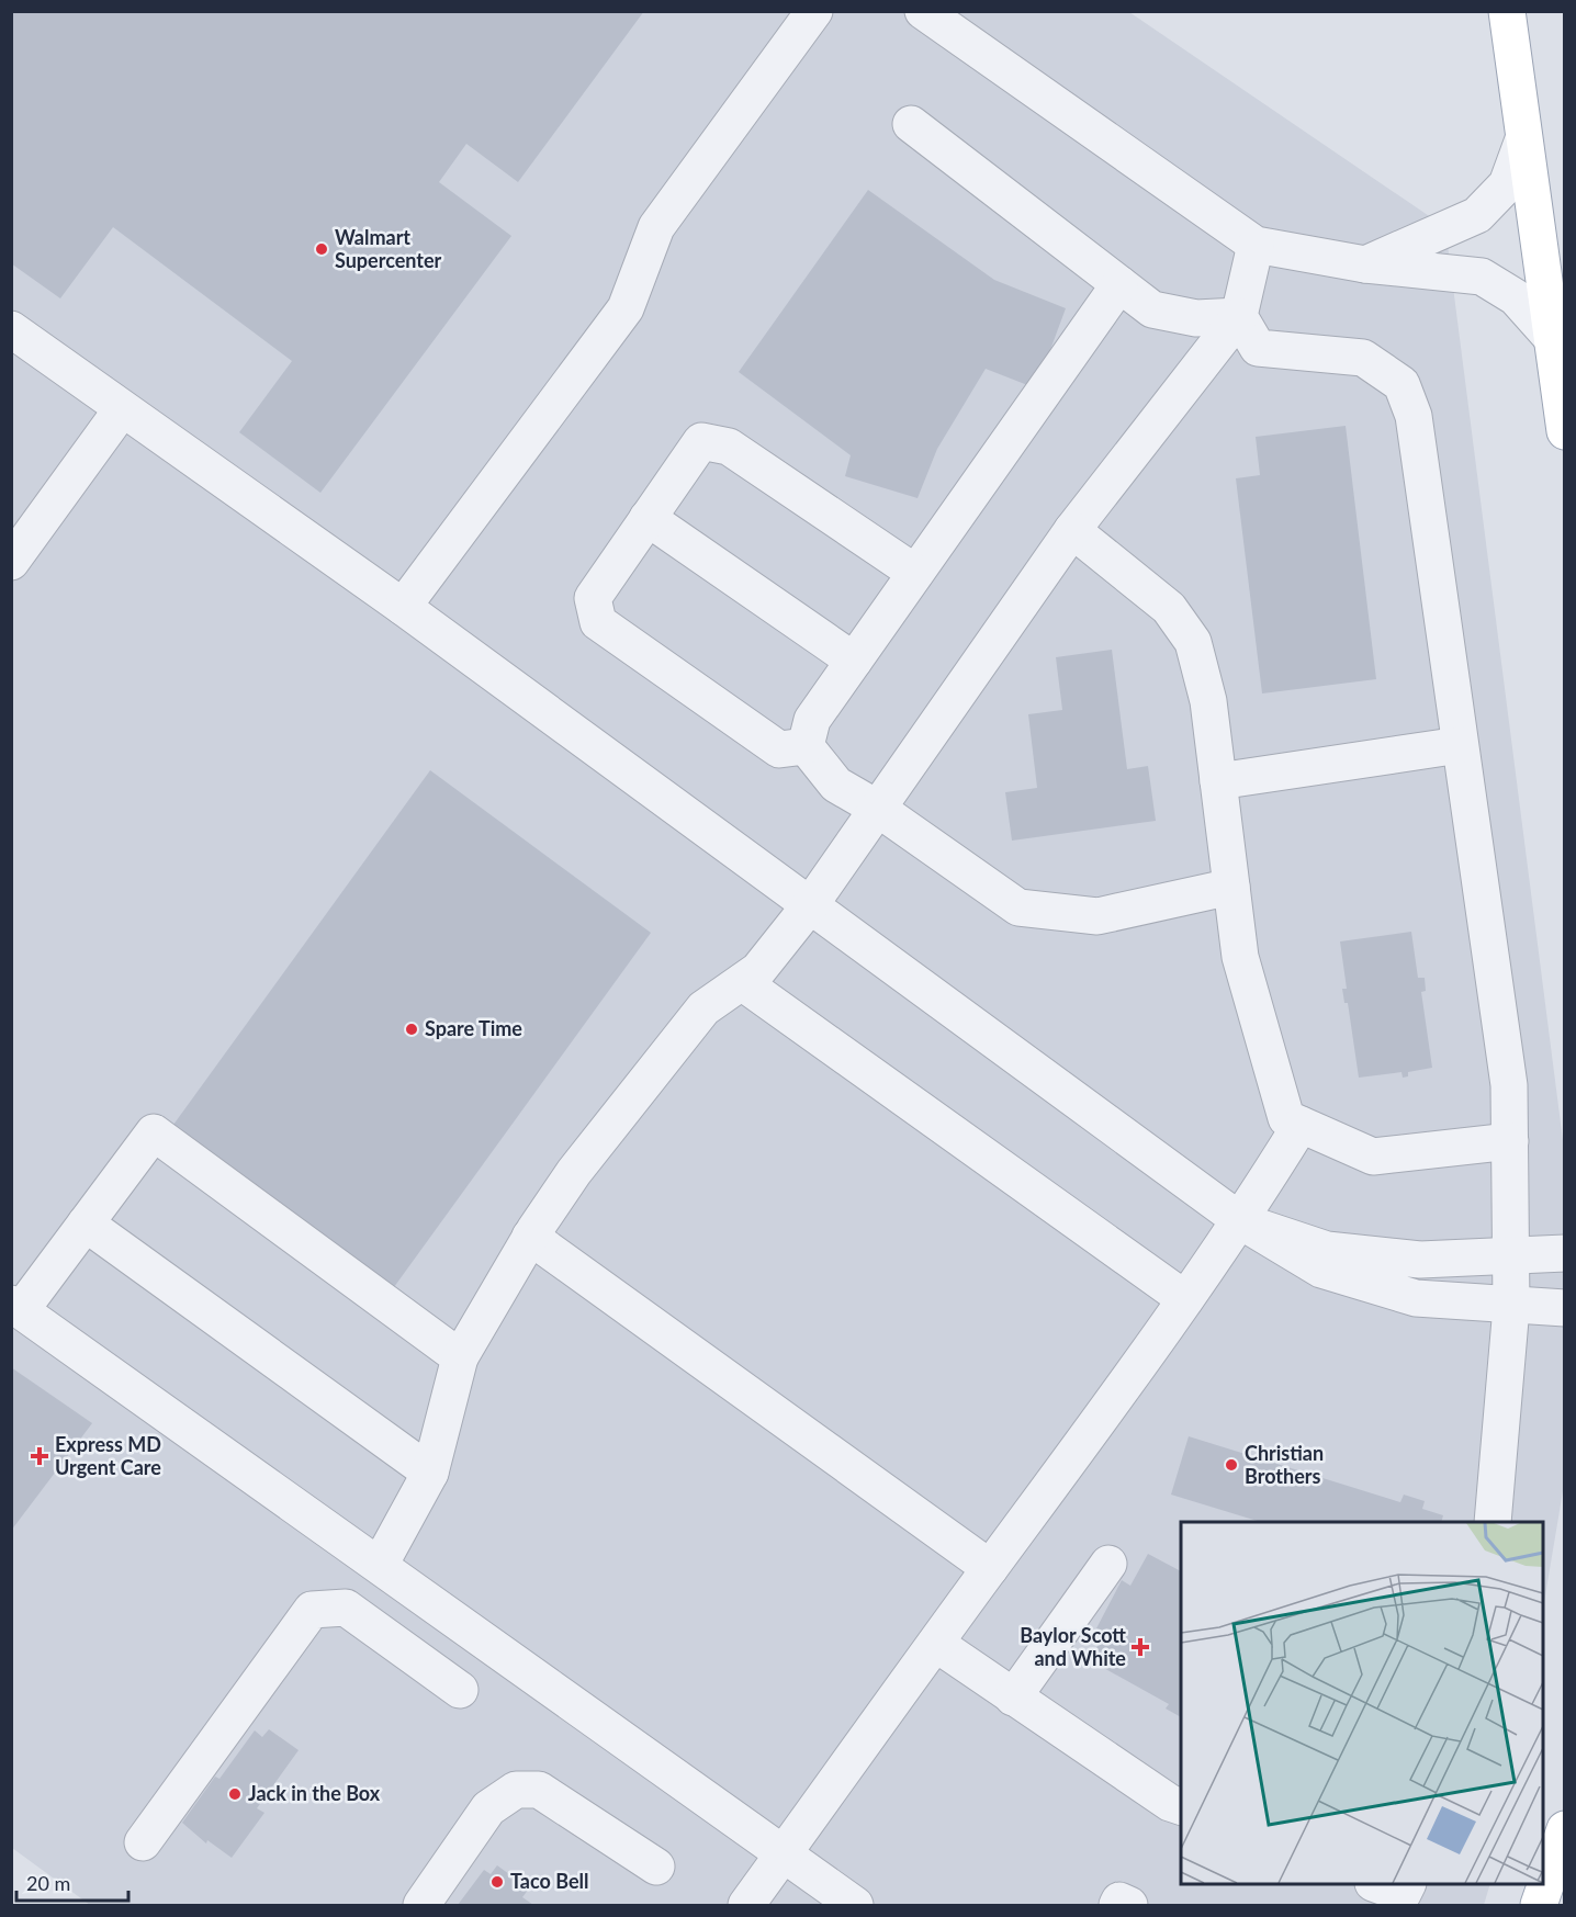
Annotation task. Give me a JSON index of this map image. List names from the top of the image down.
{
  "places": {
    "other": [
      "Walmart Supercenter",
      "Spare Time",
      "Christian Brothers",
      "Jack in the Box",
      "Taco Bell"
    ],
    "health": ["Express MD Urgent Care", "Baylor Scott and White"]
  },
  "scale_bar": "20 m"
}
